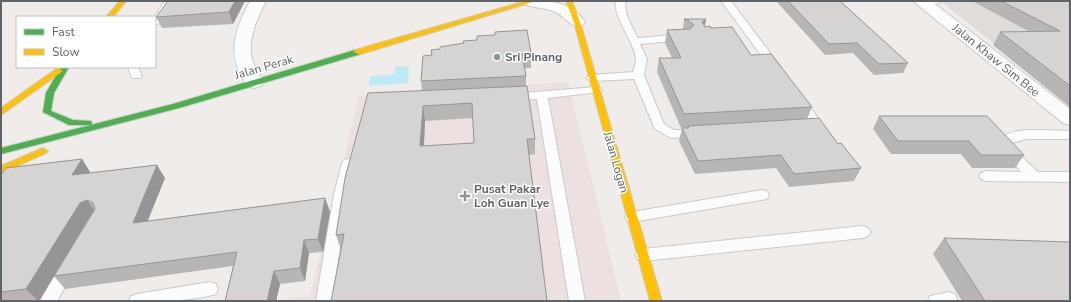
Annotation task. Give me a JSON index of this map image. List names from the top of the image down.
{
  "streets": {
    "main road": ["Jalan Perak", "Jalan Logan"],
    "street": ["Jalan Khaw Sim Bee"]
  },
  "places": {
    "other": ["Sri Pinang"],
    "health": ["Pusat Pakar Loh Guan Lye"]
  },
  "legend": ["Fast", "Slow"]
}
